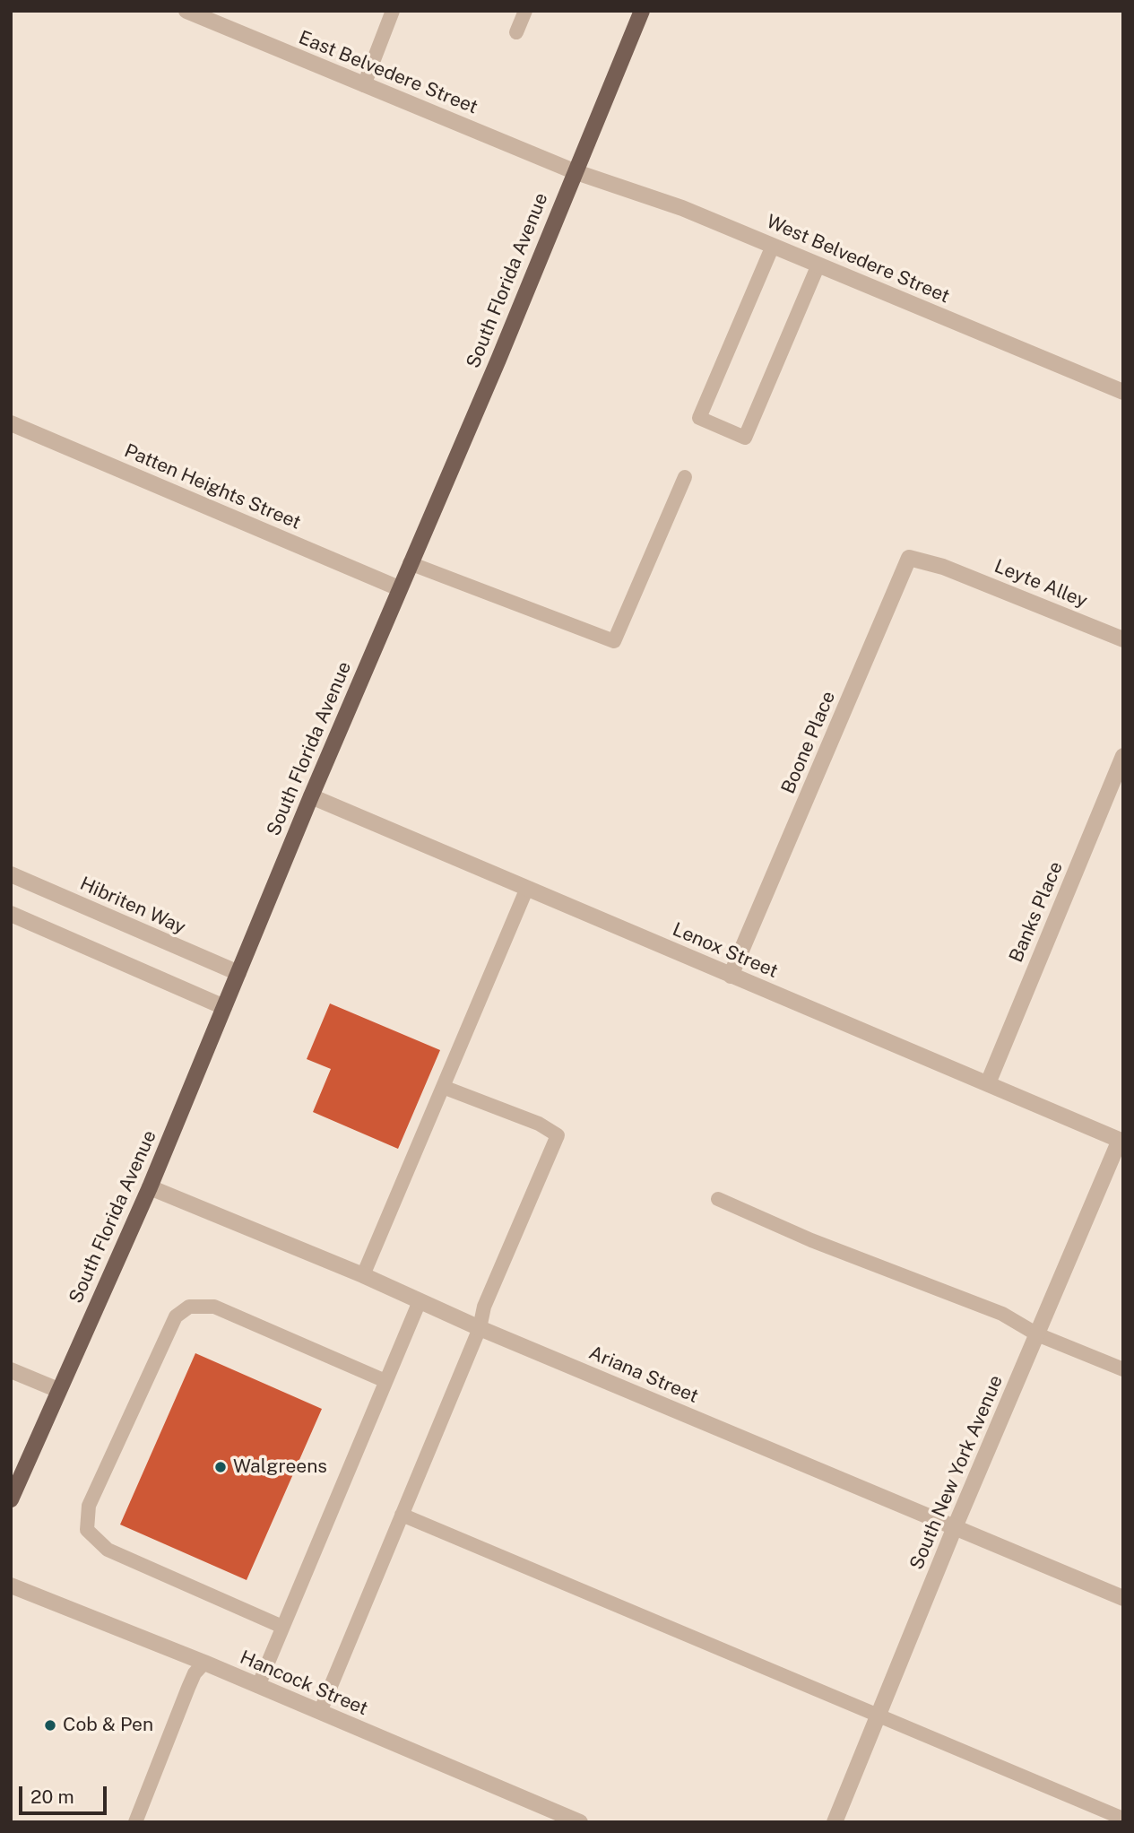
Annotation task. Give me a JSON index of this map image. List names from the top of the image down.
{
  "streets": {
    "main road": ["South Florida Avenue"],
    "street": [
      "East Belvedere Street",
      "West Belvedere Street",
      "Patten Heights Street",
      "Leyte Alley",
      "Boone Place",
      "Hibriten Way",
      "Banks Place",
      "Lenox Street",
      "Ariana Street",
      "South New York Avenue",
      "Hancock Street"
    ]
  },
  "crossings": [
    ["East Belvedere Street", "West Belvedere Street"],
    ["East Belvedere Street", "South Florida Avenue"],
    ["West Belvedere Street", "South Florida Avenue"],
    ["South Florida Avenue", "Patten Heights Street"],
    ["South Florida Avenue", "Hibriten Way"],
    ["South Florida Avenue", "Lenox Street"],
    ["South Florida Avenue", "Ariana Street"],
    ["Leyte Alley", "Boone Place"],
    ["Boone Place", "Lenox Street"],
    ["Banks Place", "Lenox Street"],
    ["Lenox Street", "South New York Avenue"],
    ["Ariana Street", "South New York Avenue"]
  ],
  "places": ["Walgreens", "Cob & Pen"],
  "scale_bar": "20 m"
}
